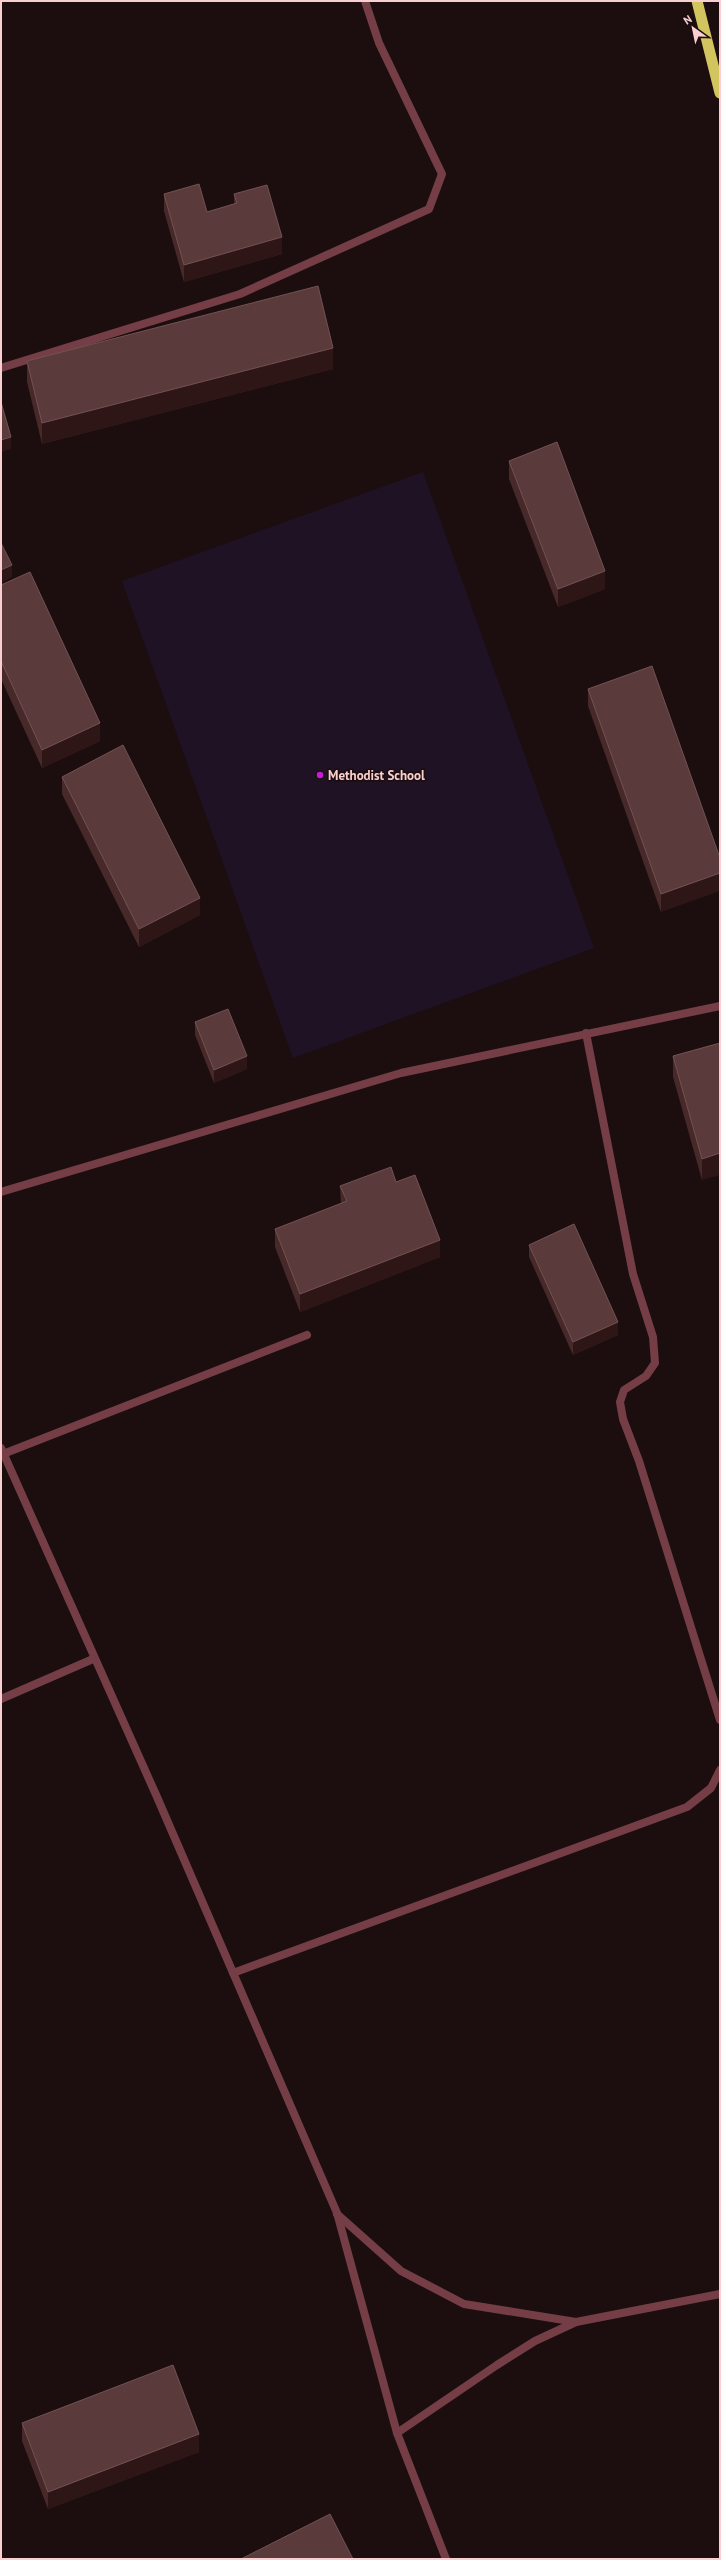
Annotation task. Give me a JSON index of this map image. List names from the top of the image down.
{
  "places": ["Methodist School"],
  "north": "top left"
}
